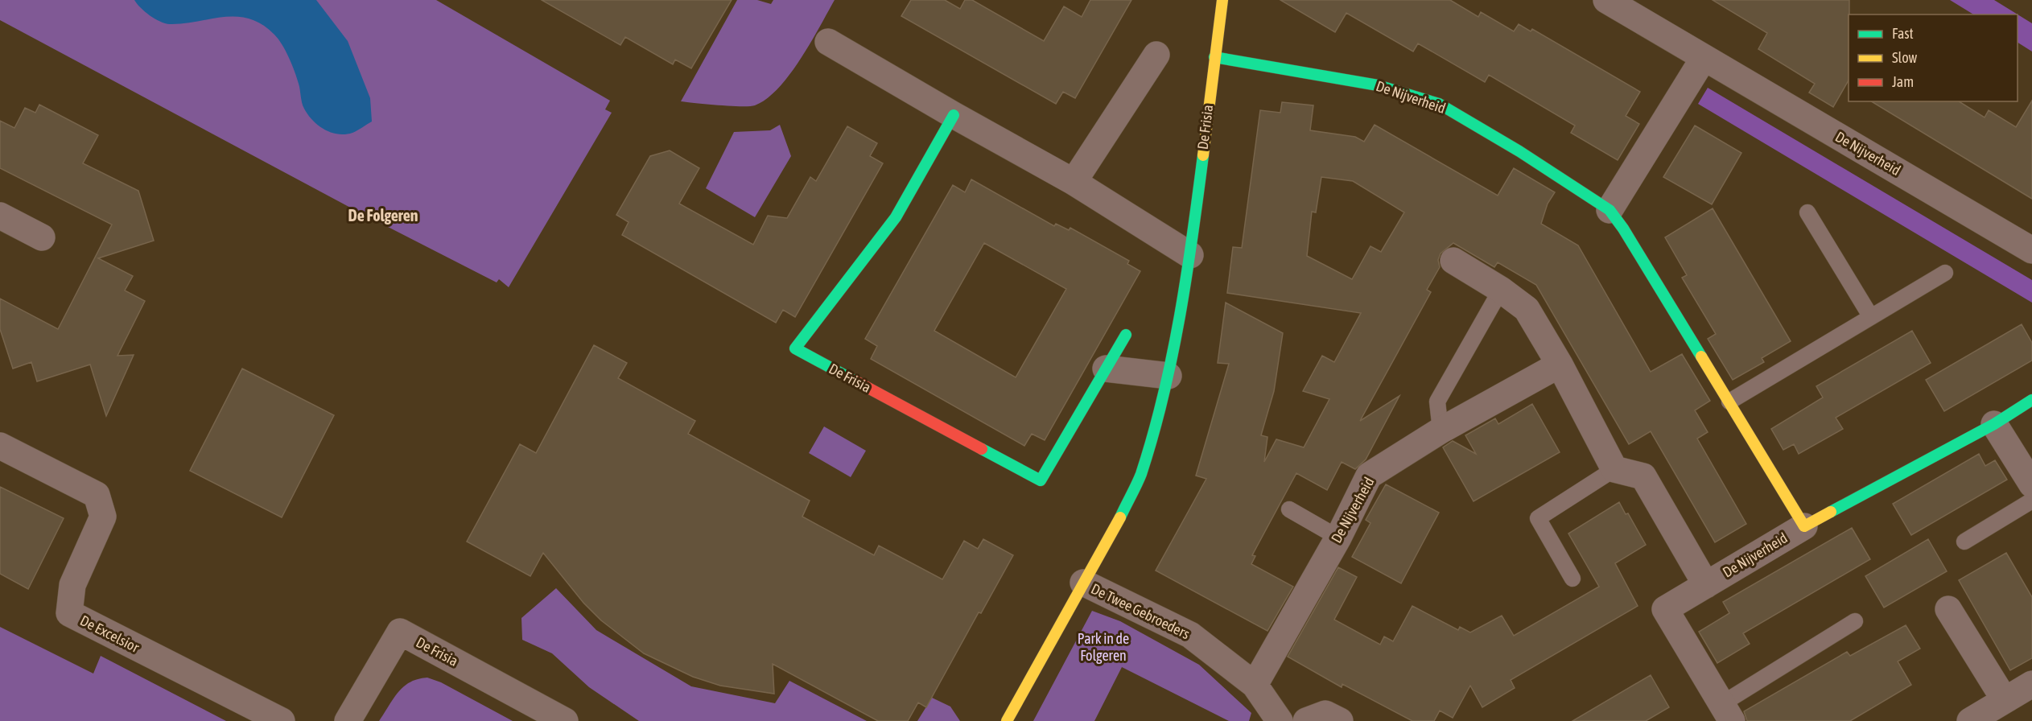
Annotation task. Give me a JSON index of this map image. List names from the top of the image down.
{
  "streets": {
    "street": [
      "De Nijverheid",
      "De Frisia",
      "De Twee Gebroeders",
      "De Excelsior"
    ]
  },
  "crossings": [
    ["De Nijverheid", "De Frisia"],
    ["De Nijverheid", "De Twee Gebroeders"],
    ["De Frisia", "De Twee Gebroeders"]
  ],
  "districts": ["De Folgeren"],
  "parks": ["Park in de Folgeren"],
  "legend": ["Fast", "Slow", "Jam"]
}
